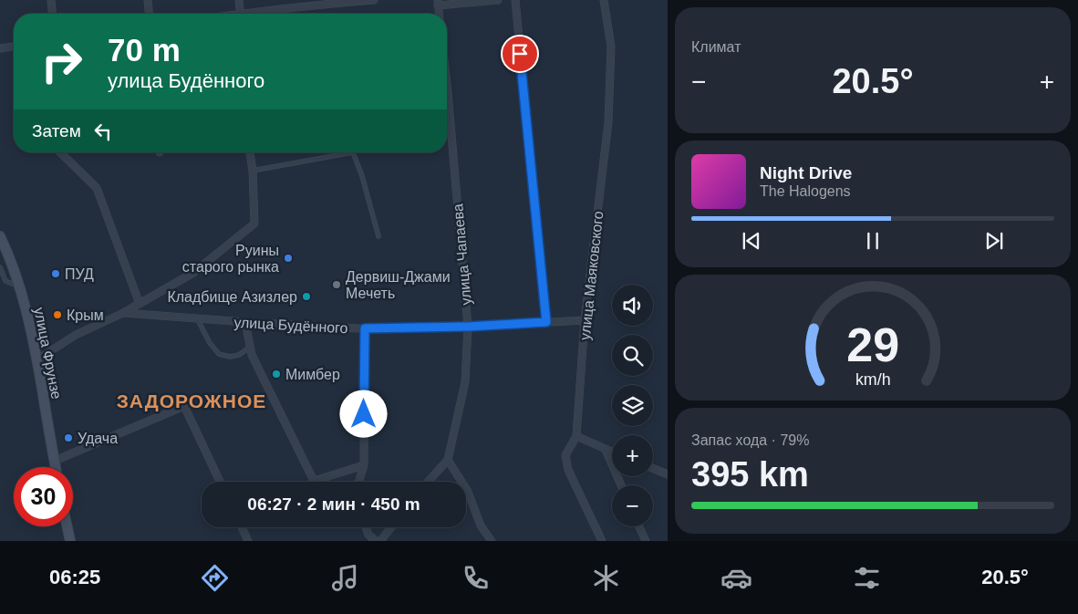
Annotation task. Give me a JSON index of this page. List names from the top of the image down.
{
  "streets": {
    "main road": ["улица Фрунзе"],
    "street": ["улица Чапаева", "улица Маяковского", "улица Будённого"]
  },
  "crossings": [
    ["улица Чапаева", "улица Будённого"],
    ["улица Маяковского", "улица Будённого"],
    ["улица Будённого", "улица Фрунзе"]
  ],
  "districts": ["ЗАДОРОЖНОЕ"],
  "places": [
    "Руины старого рынка",
    "ПУД",
    "Дервиш-Джами Мечеть",
    "Кладбище Азизлер",
    "Крым",
    "Мимбер",
    "Удача"
  ],
  "page": {
    "tile": [
      "Климат",
      ["Запас хода · 79%", "395 km"]
    ],
    "turn": ["70 m", "улица Будённого"],
    "heat": ["−", "20.5°", "+"],
    "then": "Затем",
    "song": ["Night Drive", "The Halogens"],
    "map_buttons": ["+", "−"],
    "limit": "30",
    "trip": "06:27 · 2 мин · 450 m",
    "tabs": ["06:25", "20.5°"],
    "gauge": ["29", "km/h"]
  }
}
